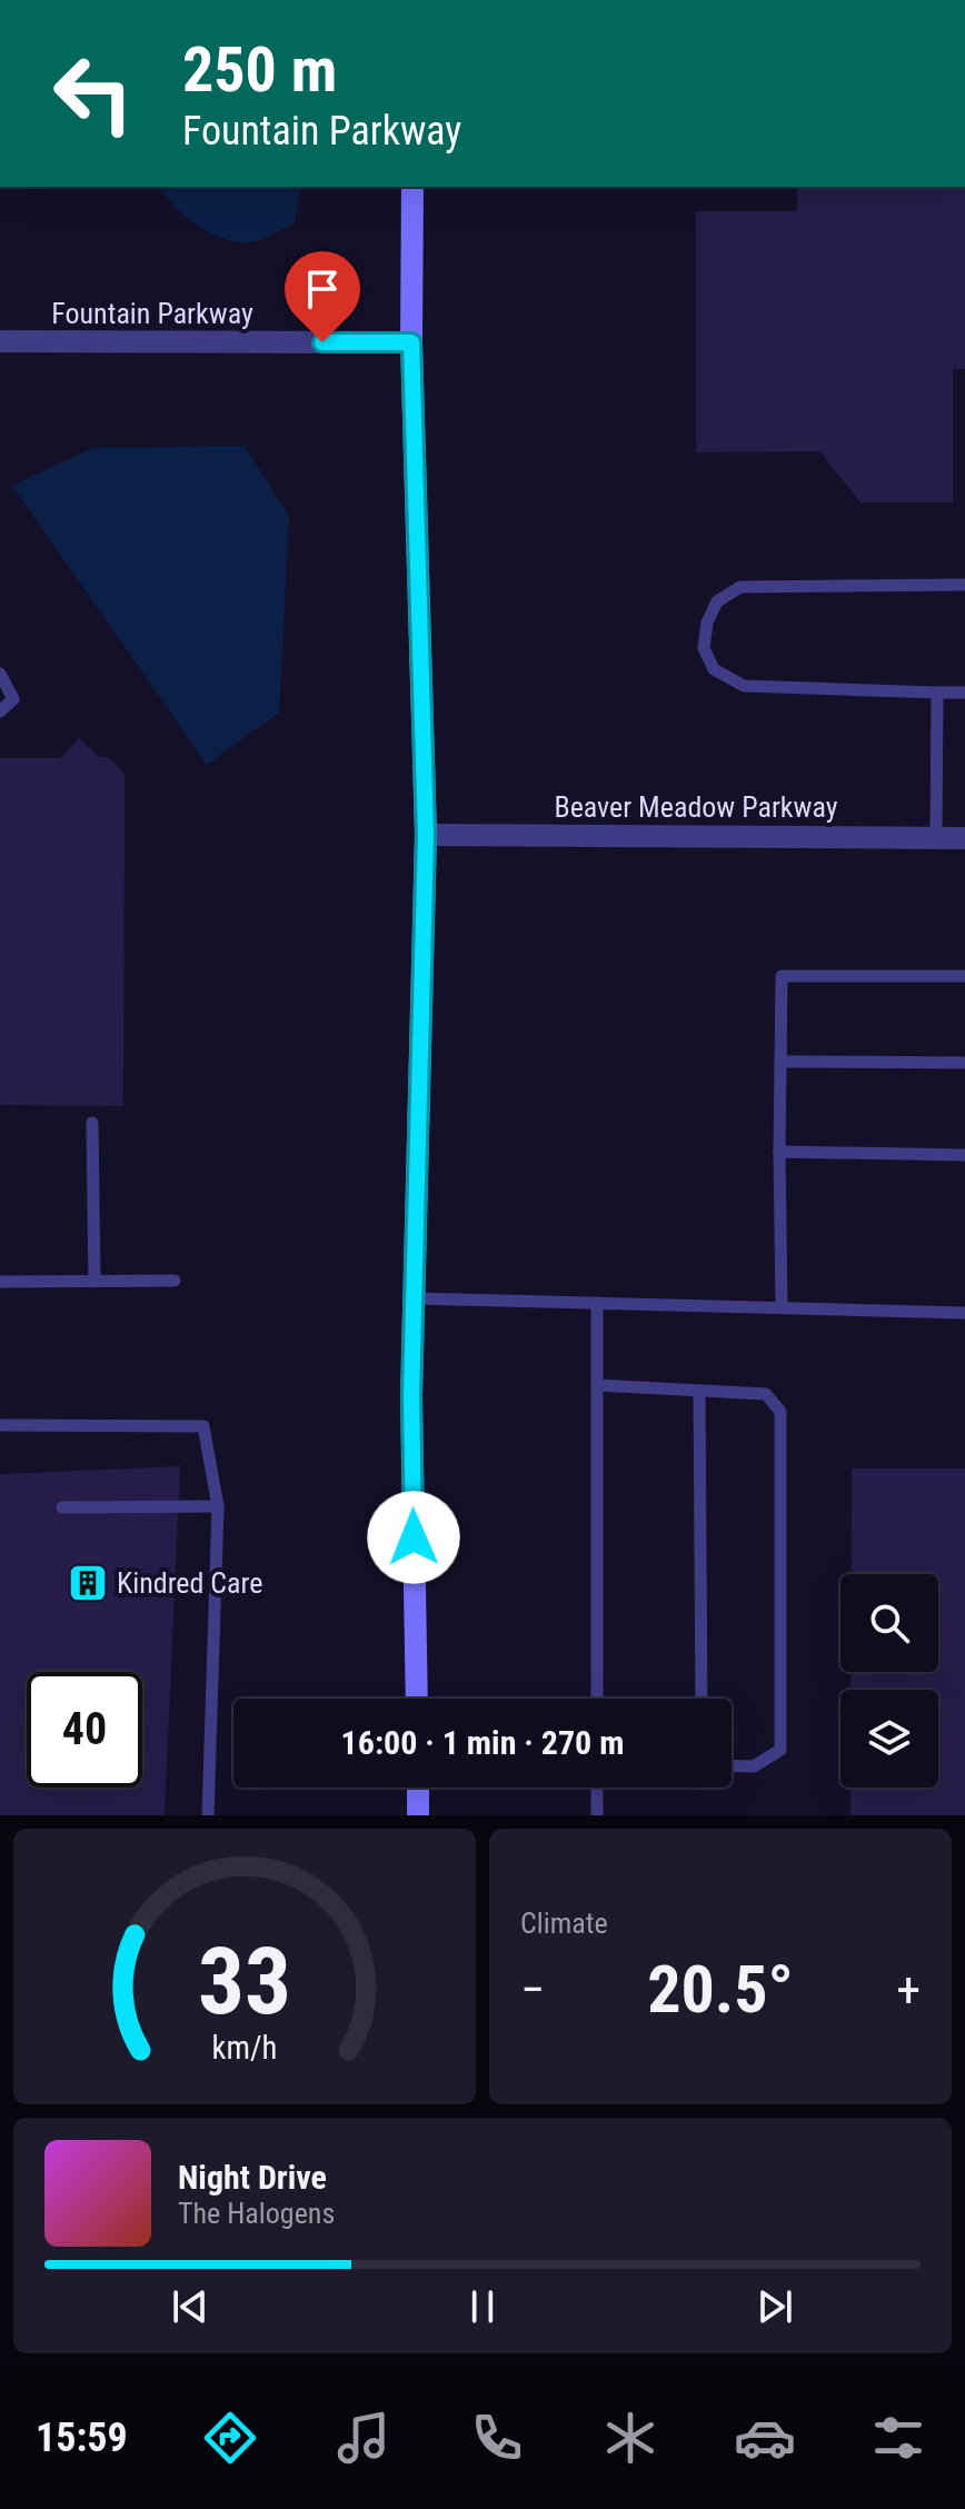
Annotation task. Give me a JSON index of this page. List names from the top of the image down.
{
  "streets": {
    "street": ["Fountain Parkway", "Beaver Meadow Parkway"]
  },
  "places": {
    "building": ["Kindred Care"]
  },
  "page": {
    "turn": ["250 m", "Fountain Parkway"],
    "limit": "40",
    "trip": "16:00 · 1 min · 270 m",
    "tile": "Climate",
    "heat": ["−", "20.5°", "+"],
    "song": ["Night Drive", "The Halogens"],
    "tabs": "15:59",
    "gauge": ["33", "km/h"]
  }
}
